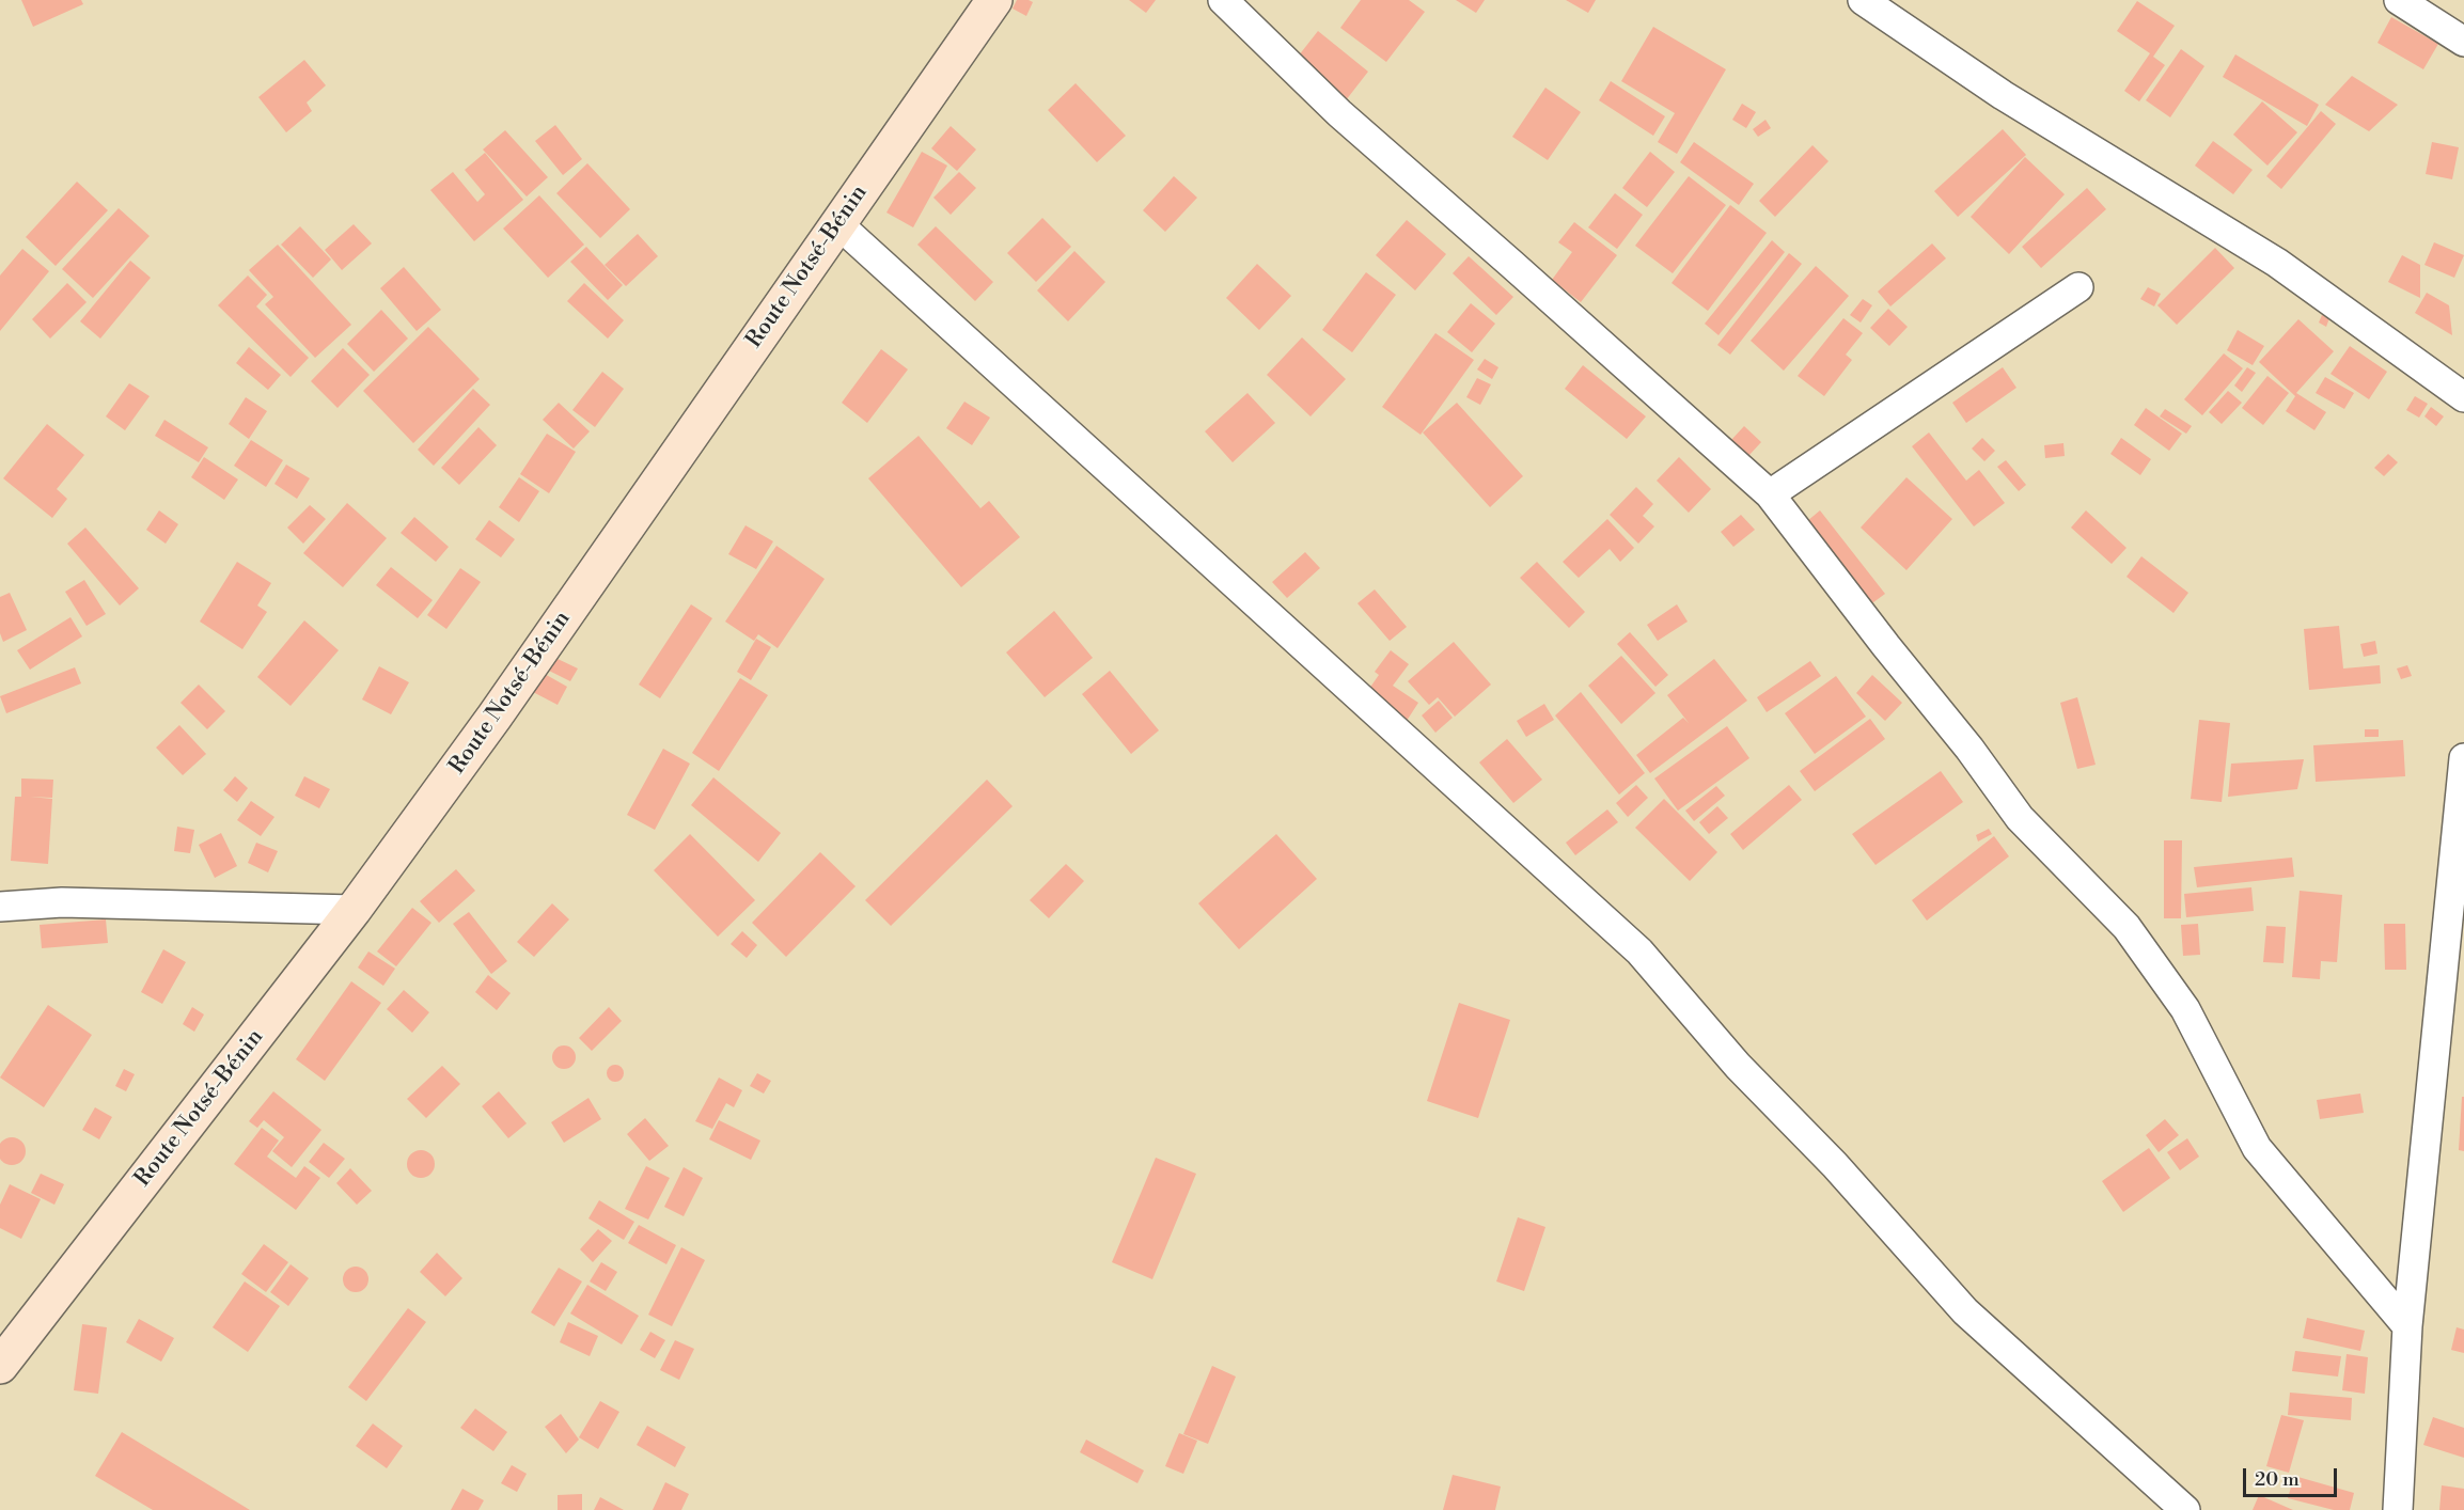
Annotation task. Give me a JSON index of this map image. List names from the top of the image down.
{
  "streets": {
    "main road": ["Route Notsé-Bénin"]
  },
  "scale_bar": "20 m"
}
